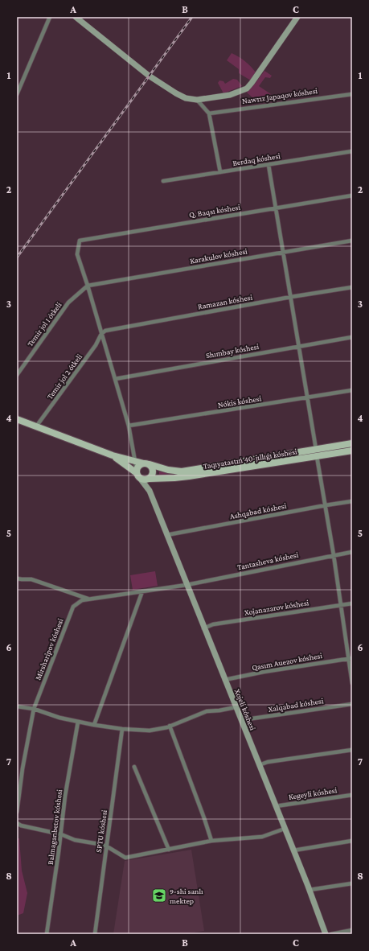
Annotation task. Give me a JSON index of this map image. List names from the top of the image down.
{
  "streets": {
    "main road": ["Taqıyatastıń 40-jıllıǵı kóshesi"],
    "street": [
      "Nawrız Japaqov kóshesi",
      "Berdaq kóshesi",
      "Q. Baqsı kóshesi",
      "Karakulov kóshesi",
      "Ramazan kóshesi",
      "Temir jol 1 ótkeli",
      "Shımbay kóshesi",
      "Temir jol 2 ótkeli",
      "Nókis kóshesi",
      "Ashqabad kóshesi",
      "Tantasheva kóshesi",
      "Xojanazarov kóshesi",
      "Mirsharipov kóshesi",
      "Qasım Auezov kóshesi",
      "Xalqabad kóshesi",
      "Xojeli kóshesi",
      "Kegeyli kóshesi",
      "Balmaganbetov kóshesi",
      "SPTU kóshesi"
    ]
  },
  "crossings": [
    ["Q. Baqsı kóshesi", "Karakulov kóshesi"],
    ["Q. Baqsı kóshesi", "Temir jol 1 ótkeli"],
    ["Karakulov kóshesi", "Temir jol 1 ótkeli"],
    ["Ramazan kóshesi", "Temir jol 2 ótkeli"],
    ["Ashqabad kóshesi", "Xojeli kóshesi"],
    ["Tantasheva kóshesi", "Mirsharipov kóshesi"],
    ["Tantasheva kóshesi", "Xojeli kóshesi"],
    ["Xojanazarov kóshesi", "Xojeli kóshesi"],
    ["Mirsharipov kóshesi", "Xojeli kóshesi"],
    ["Qasım Auezov kóshesi", "Xojeli kóshesi"],
    ["Xalqabad kóshesi", "Xojeli kóshesi"],
    ["Xojeli kóshesi", "Kegeyli kóshesi"]
  ],
  "places": {
    "school or university": ["9-shi sanlı mektep"]
  },
  "grid": {
    "columns": ["A", "B", "C"],
    "rows": [
      "1",
      "2",
      "3",
      "4",
      "5",
      "6",
      "7",
      "8"
    ]
  }
}
